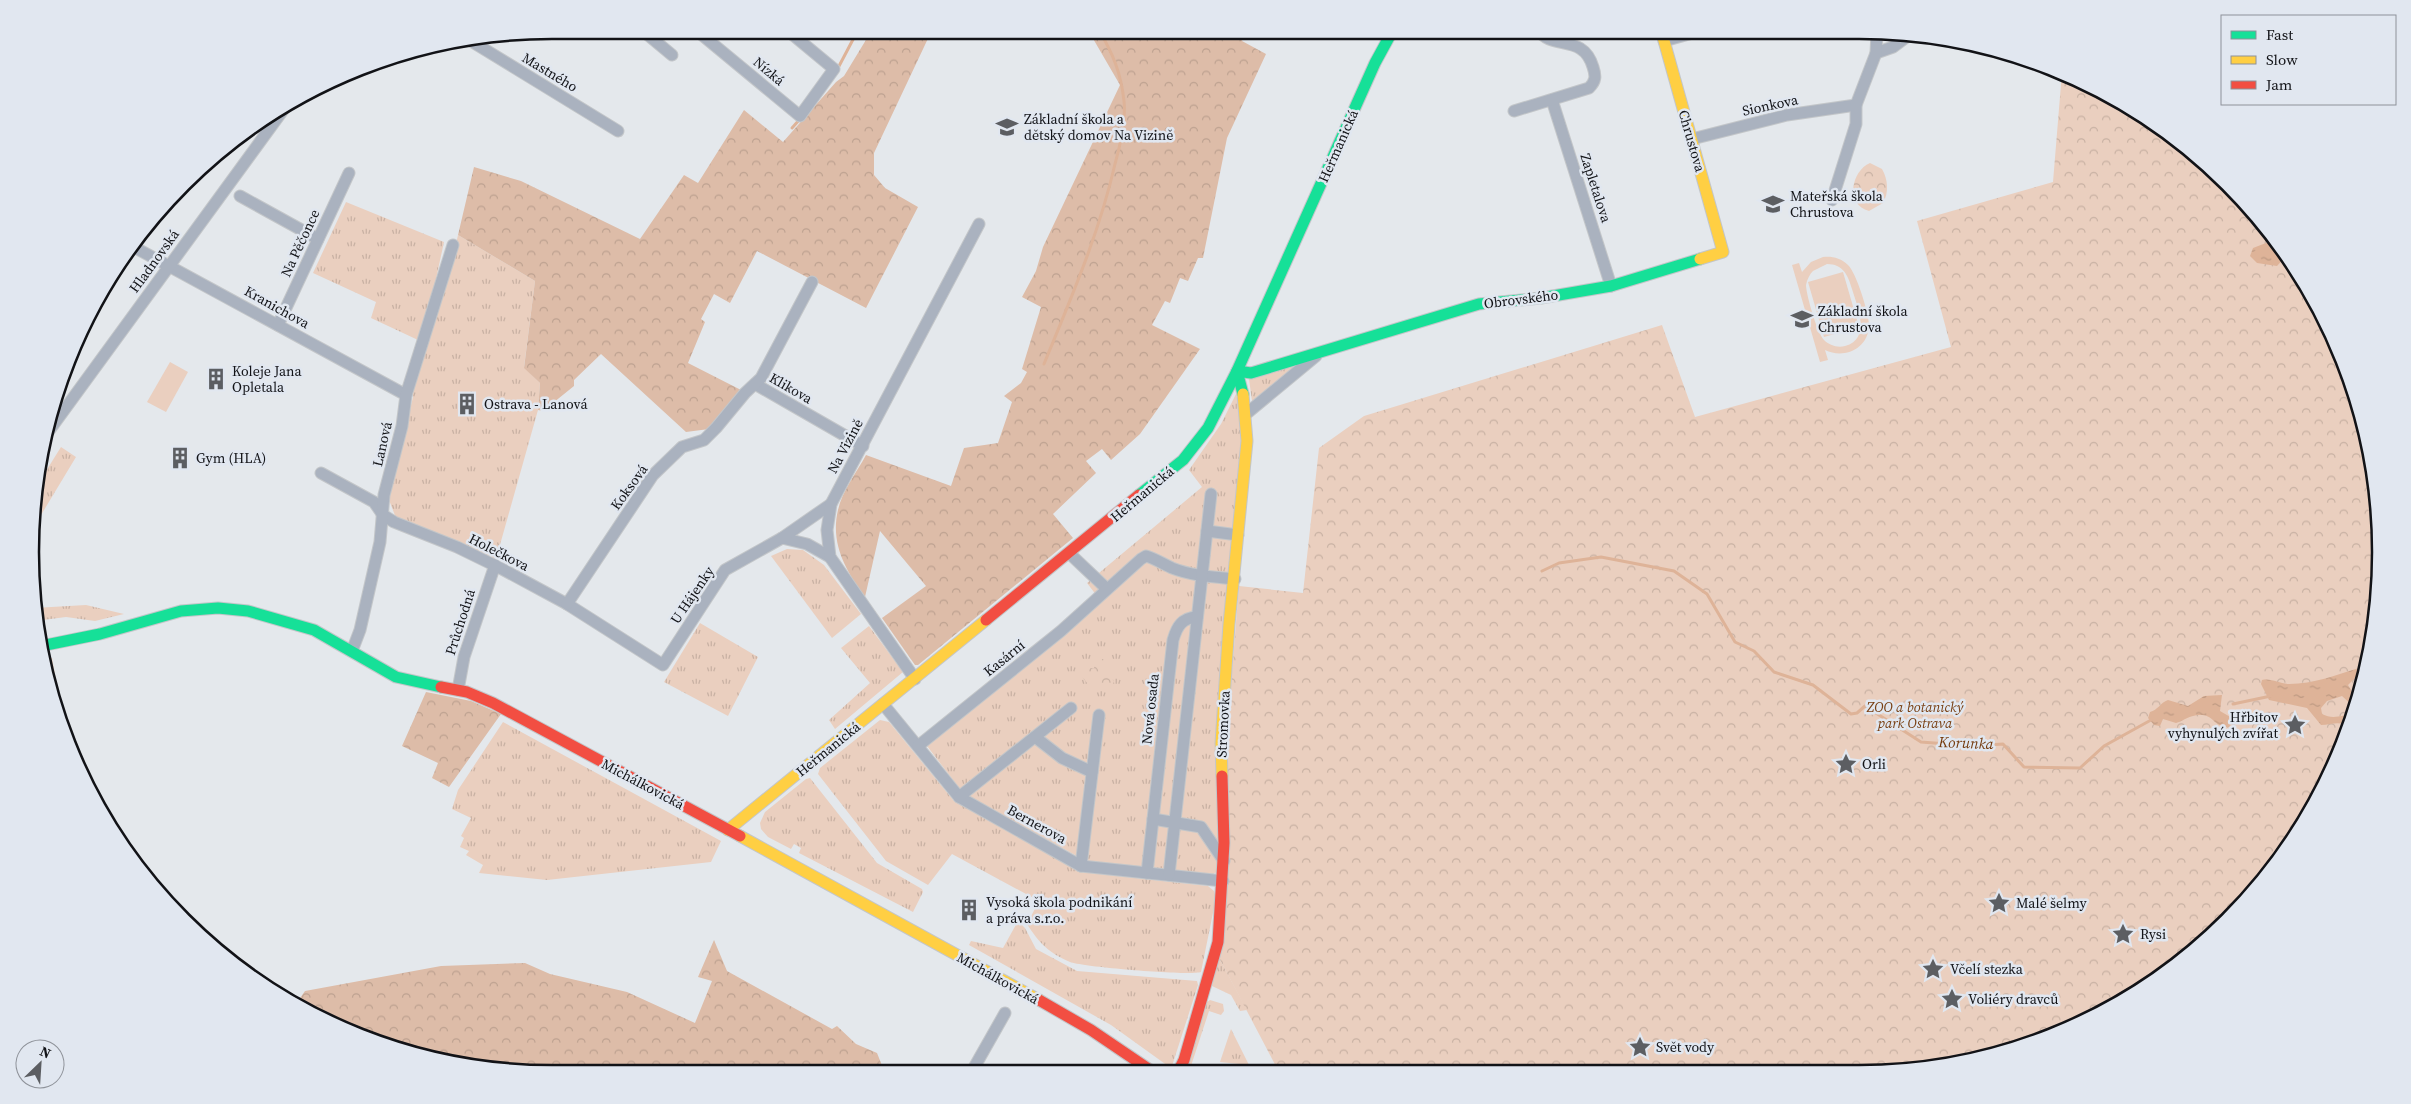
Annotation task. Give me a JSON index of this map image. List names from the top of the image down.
{
  "streets": {
    "street": [
      "Nízká",
      "Mastného",
      "Sionkova",
      "Chrustova",
      "Heřmanická",
      "Zapletalova",
      "Na Pěčonce",
      "Hladnovská",
      "Obrovského",
      "Kranichova",
      "Klikova",
      "Lanová",
      "Na Vizině",
      "Koksová",
      "Holečkova",
      "U Hájenky",
      "Průchodná",
      "Kasární",
      "Nová osada",
      "Stromovka",
      "Michálkovická",
      "Bernerova"
    ]
  },
  "crossings": [
    ["Sionkova", "Chrustova"],
    ["Chrustova", "Obrovského"],
    ["Heřmanická", "Obrovského"],
    ["Heřmanická", "Na Vizině"],
    ["Heřmanická", "Stromovka"],
    ["Heřmanická", "Michálkovická"],
    ["Heřmanická", "Bernerova"],
    ["Zapletalova", "Obrovského"],
    ["Na Pěčonce", "Kranichova"],
    ["Hladnovská", "Kranichova"],
    ["Obrovského", "Stromovka"],
    ["Kranichova", "Lanová"],
    ["Klikova", "Na Vizině"],
    ["Klikova", "Koksová"],
    ["Lanová", "Holečkova"],
    ["Lanová", "Michálkovická"],
    ["Na Vizině", "U Hájenky"],
    ["Koksová", "Holečkova"],
    ["Holečkova", "U Hájenky"],
    ["Holečkova", "Průchodná"],
    ["Průchodná", "Michálkovická"],
    ["Kasární", "Bernerova"],
    ["Nová osada", "Bernerova"],
    ["Stromovka", "Bernerova"]
  ],
  "water": ["Korunka"],
  "parks": ["ZOO a botanický park Ostrava"],
  "places": {
    "school or university": ["Základní škola a dětský domov Na Vizině", "Mateřská škola Chrustova", "Základní škola Chrustova"],
    "building": [
      "Koleje Jana Opletala",
      "Ostrava - Lanová",
      "Gym (HLA)",
      "Vysoká škola podnikání a práva s.r.o."
    ],
    "place": [
      "Hřbitov vyhynulých zvířat",
      "Orli",
      "Malé šelmy",
      "Rysi",
      "Včelí stezka",
      "Voliéry dravců",
      "Svět vody"
    ]
  },
  "legend": ["Fast", "Slow", "Jam"],
  "north": "top right"
}
